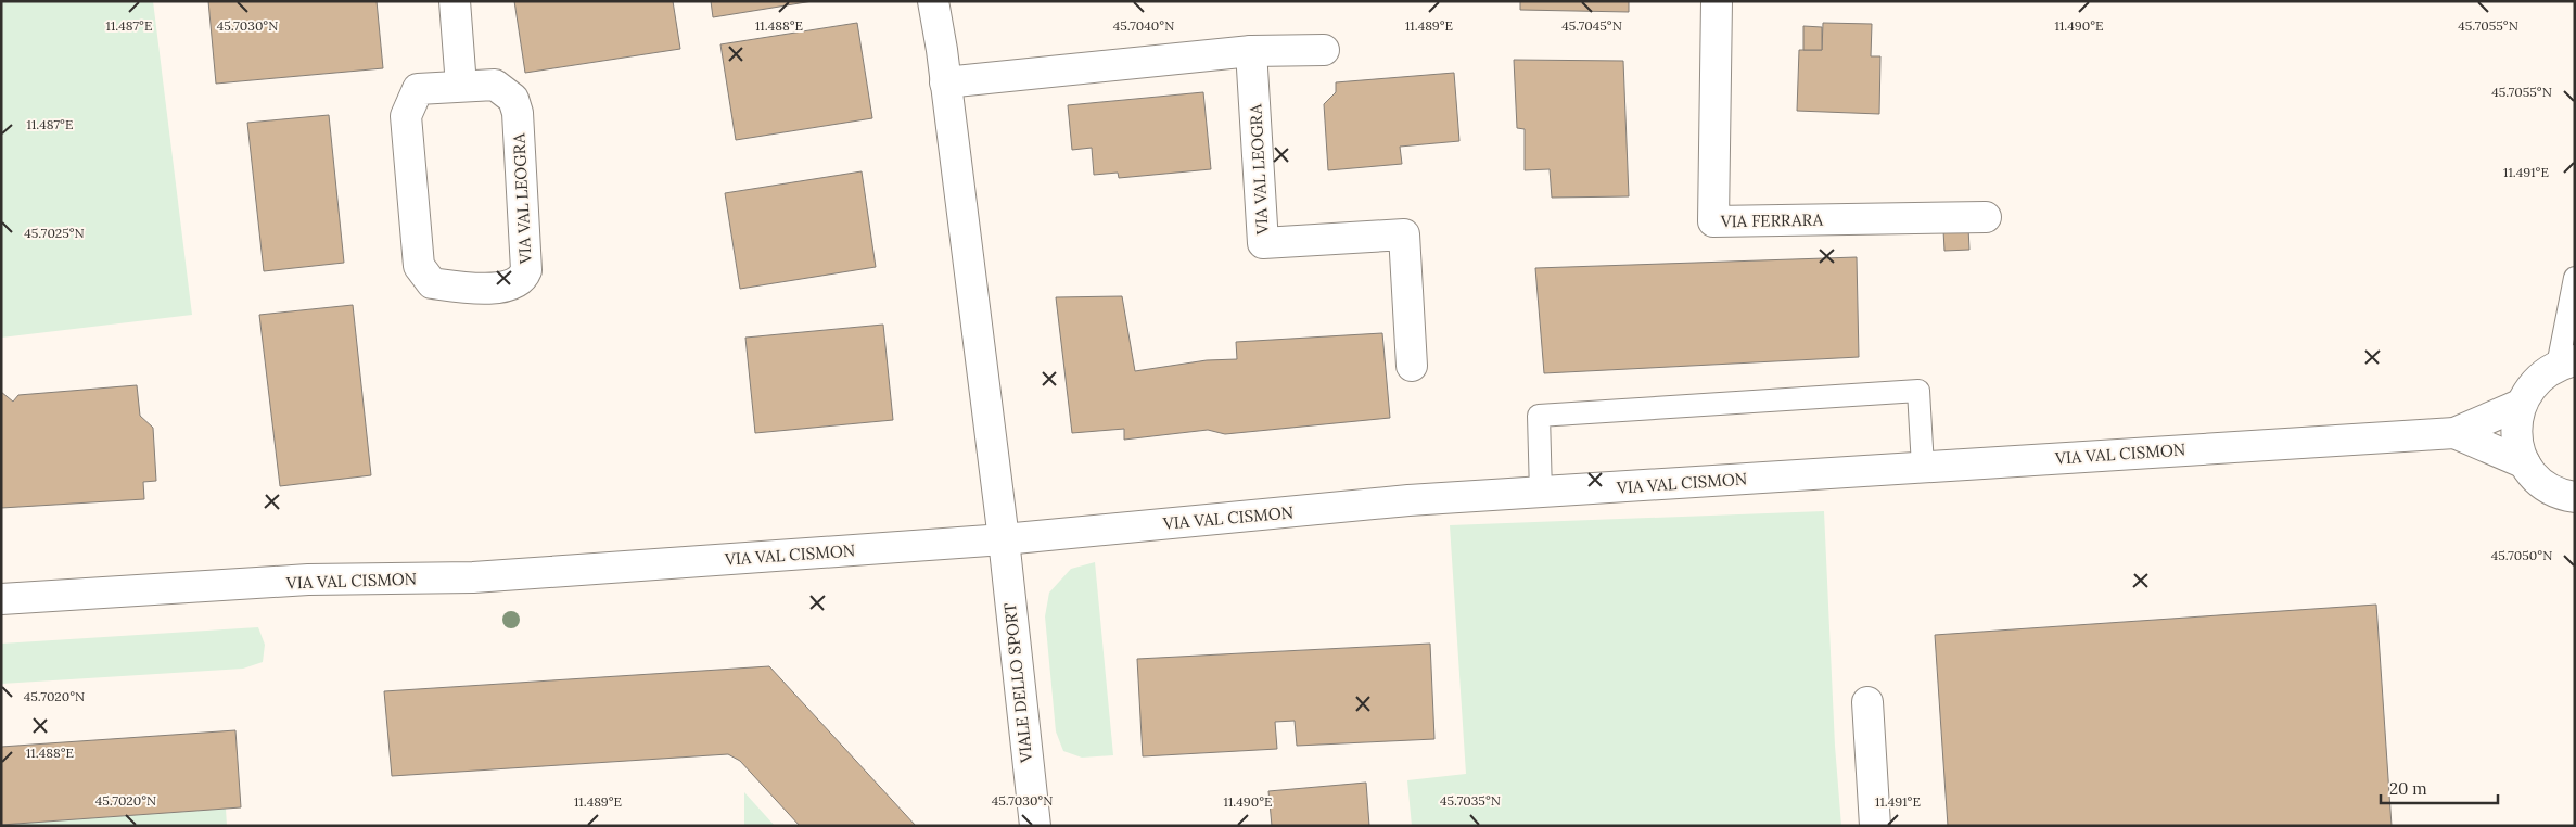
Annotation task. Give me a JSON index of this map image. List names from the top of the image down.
{
  "streets": {
    "street": [
      "VIA VAL LEOGRA",
      "VIA FERRARA",
      "VIA VAL CISMON",
      "VIALE DELLO SPORT"
    ]
  },
  "crossings": [
    ["VIA VAL CISMON", "VIALE DELLO SPORT"]
  ],
  "scale_bar": "20 m",
  "coordinates": [
    "11.487°E",
    "11.488°E",
    "11.489°E",
    "11.490°E",
    "45.7055°N",
    "45.7030°N",
    "45.7040°N",
    "45.7045°N",
    "11.491°E",
    "45.7025°N",
    "45.7050°N",
    "45.7020°N",
    "45.7035°N"
  ]
}
